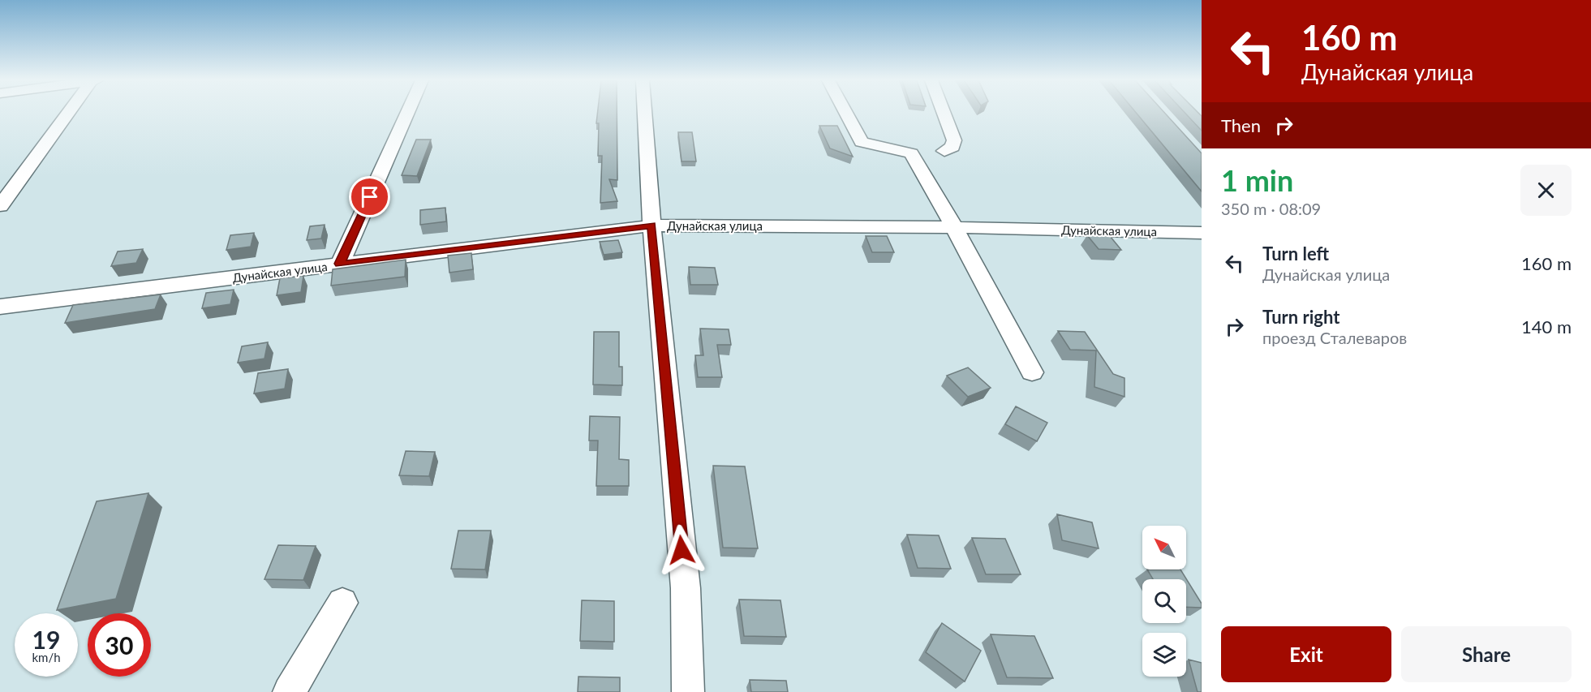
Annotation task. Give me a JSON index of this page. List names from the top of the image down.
{
  "streets": {
    "street": ["Дунайская улица"]
  },
  "north": "top left",
  "page": {
    "turn": ["160 m", "Дунайская улица"],
    "then": "Then",
    "heading": ["1 min", "350 m · 08:09"],
    "list": [
      {
        "name": "Turn left",
        "note": "Дунайская улица",
        "value": "160 m"
      },
      {
        "name": "Turn right",
        "note": "проезд Сталеваров",
        "value": "140 m"
      }
    ],
    "speed": "19 km/h",
    "limit": "30",
    "buttons": ["Exit", "Share"]
  }
}
